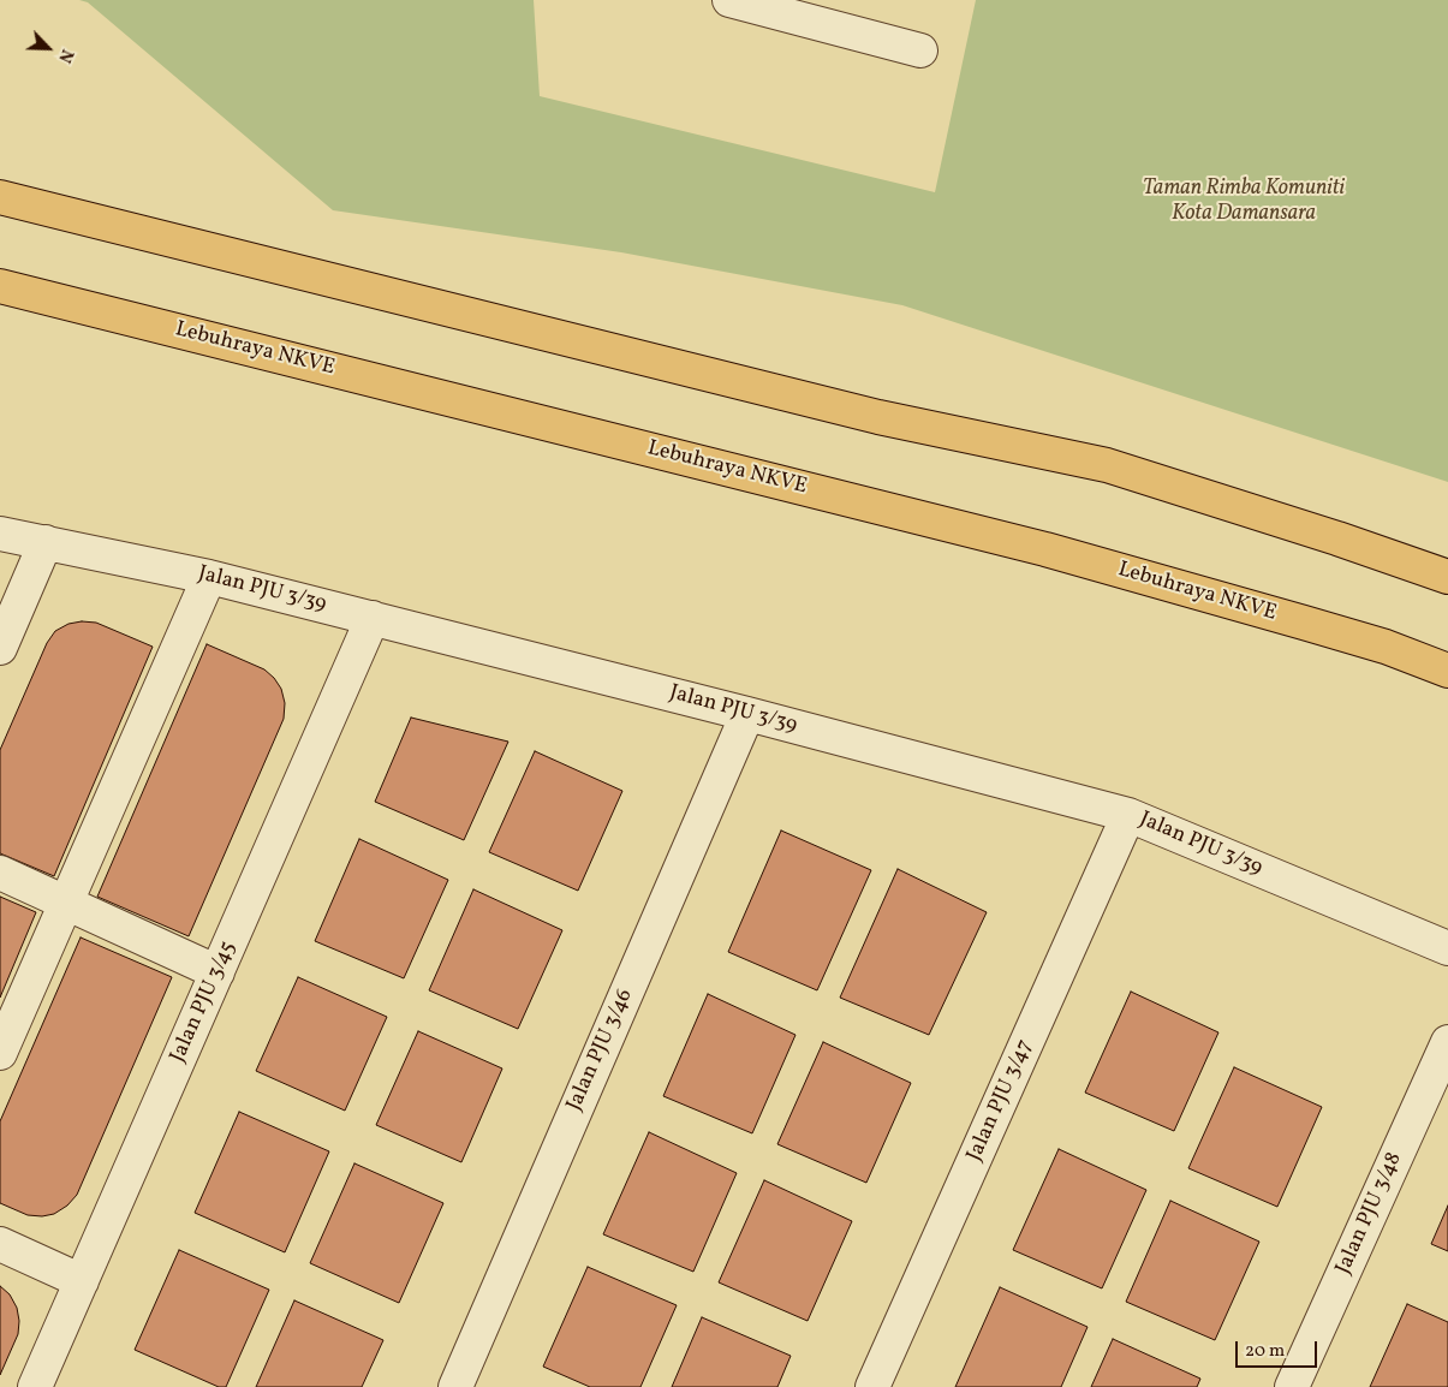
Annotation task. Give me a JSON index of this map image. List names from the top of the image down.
{
  "streets": {
    "highway": ["Lebuhraya NKVE"],
    "street": [
      "Jalan PJU 3/39",
      "Jalan PJU 3/45",
      "Jalan PJU 3/46",
      "Jalan PJU 3/47",
      "Jalan PJU 3/48"
    ]
  },
  "crossings": [
    ["Jalan PJU 3/39", "Jalan PJU 3/45"],
    ["Jalan PJU 3/39", "Jalan PJU 3/46"],
    ["Jalan PJU 3/39", "Jalan PJU 3/47"]
  ],
  "parks": ["Taman Rimba Komuniti Kota Damansara"],
  "scale_bar": "20 m",
  "north": "bottom right"
}
